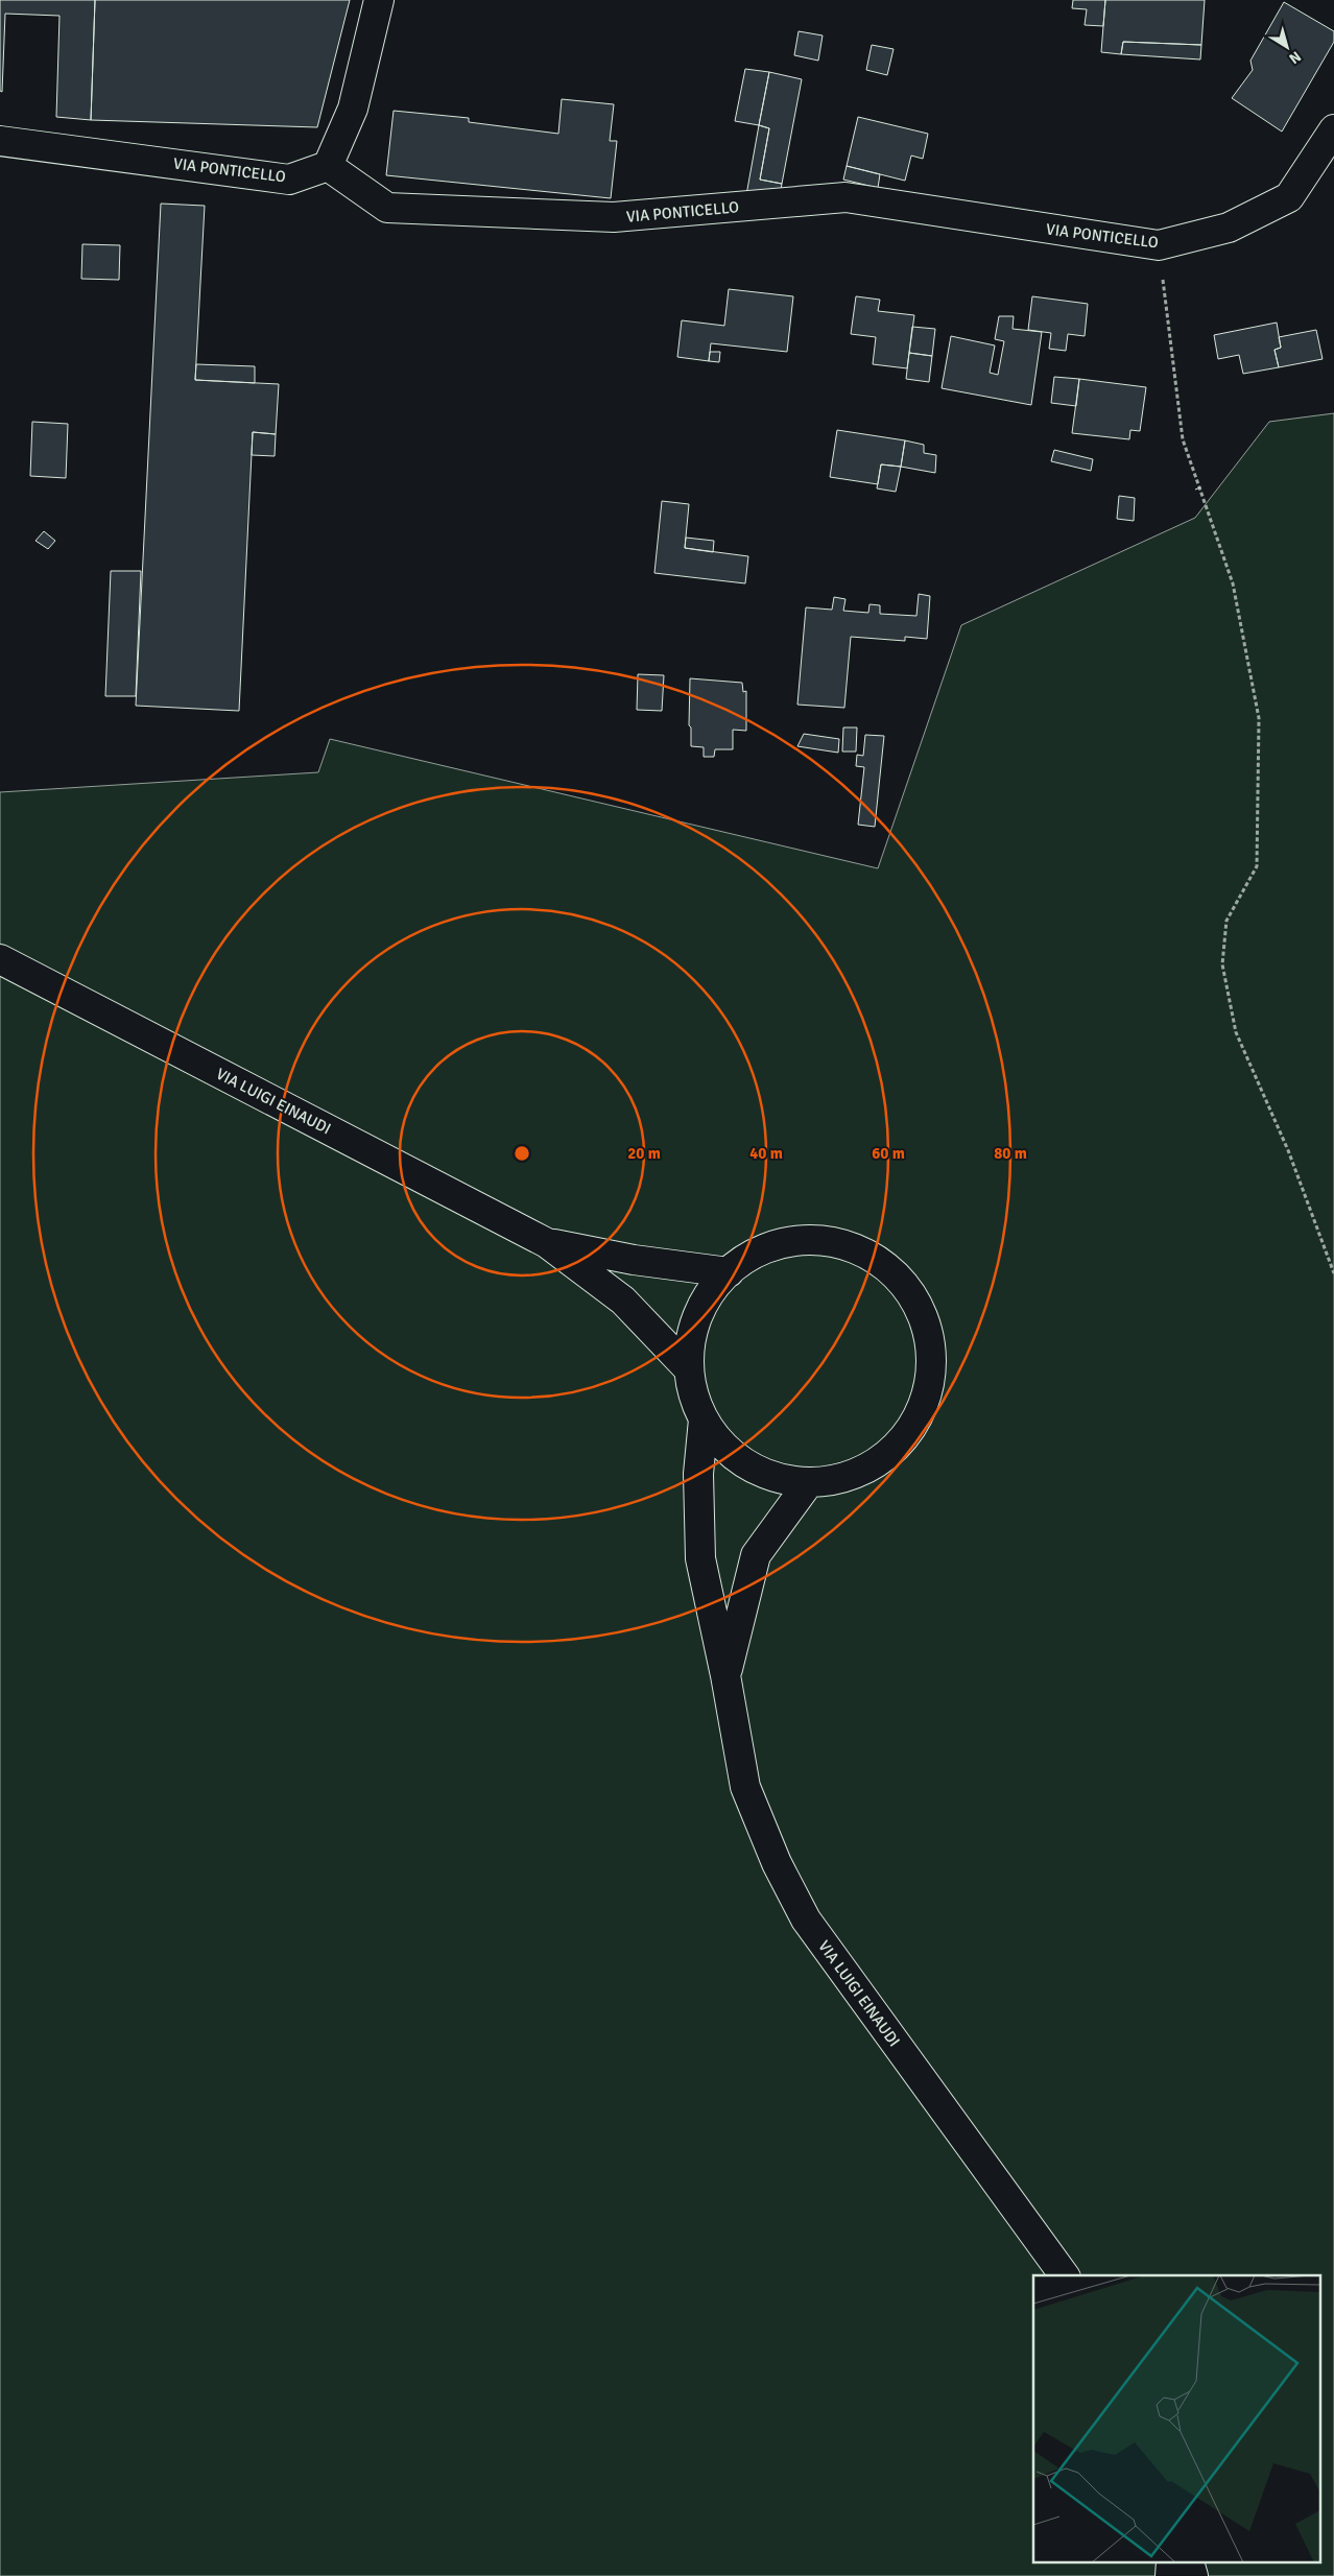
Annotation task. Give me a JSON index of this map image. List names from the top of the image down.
{
  "streets": {
    "street": ["VIA PONTICELLO", "VIA LUIGI EINAUDI"]
  },
  "north": "bottom right",
  "rings": [
    "20 m",
    "40 m",
    "60 m",
    "80 m"
  ]
}
